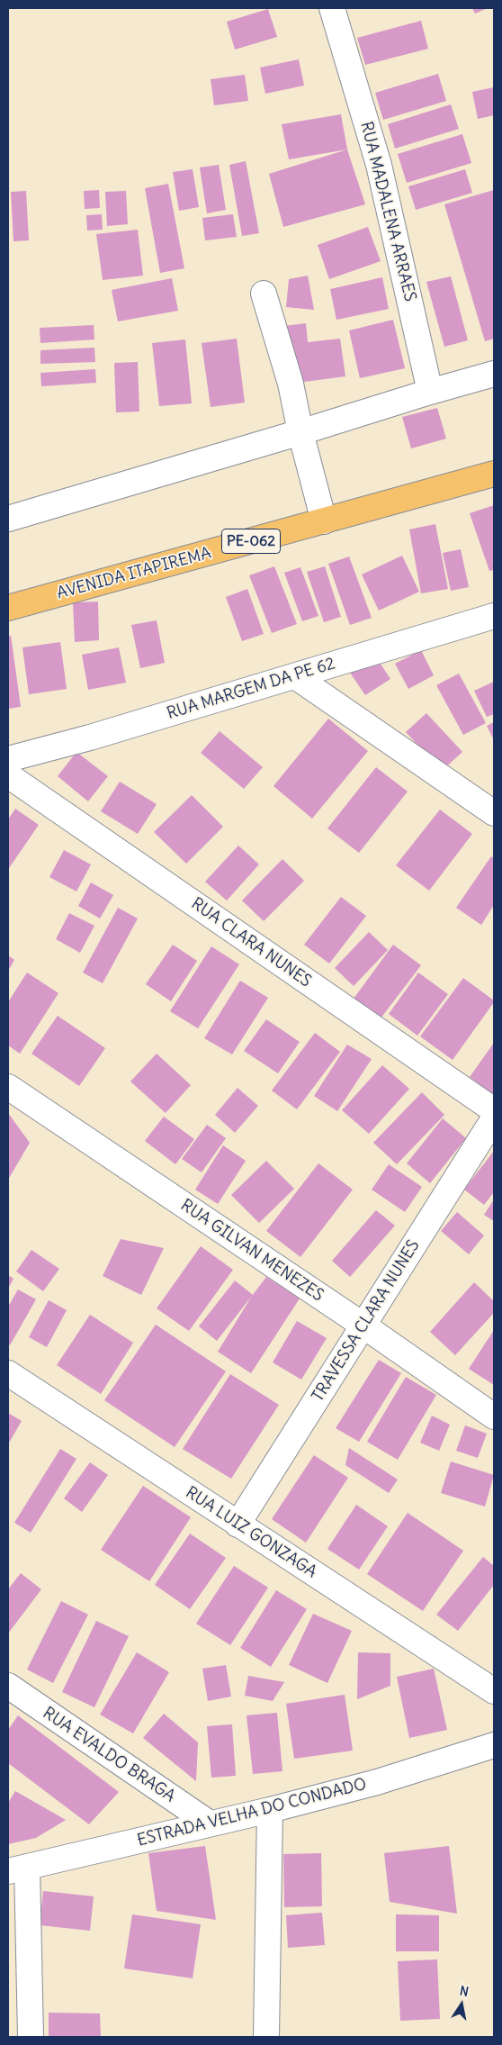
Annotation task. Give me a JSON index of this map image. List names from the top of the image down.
{
  "streets": {
    "main road": ["PE-062", "AVENIDA ITAPIREMA"],
    "street": [
      "RUA MADALENA ARRAES",
      "RUA MARGEM DA PE 62",
      "RUA CLARA NUNES",
      "RUA GILVAN MENEZES",
      "TRAVESSA CLARA NUNES",
      "RUA LUIZ GONZAGA",
      "RUA EVALDO BRAGA",
      "ESTRADA VELHA DO CONDADO"
    ]
  },
  "crossings": [
    ["RUA GILVAN MENEZES", "TRAVESSA CLARA NUNES"],
    ["TRAVESSA CLARA NUNES", "RUA LUIZ GONZAGA"],
    ["RUA EVALDO BRAGA", "ESTRADA VELHA DO CONDADO"]
  ],
  "north": "top"
}
